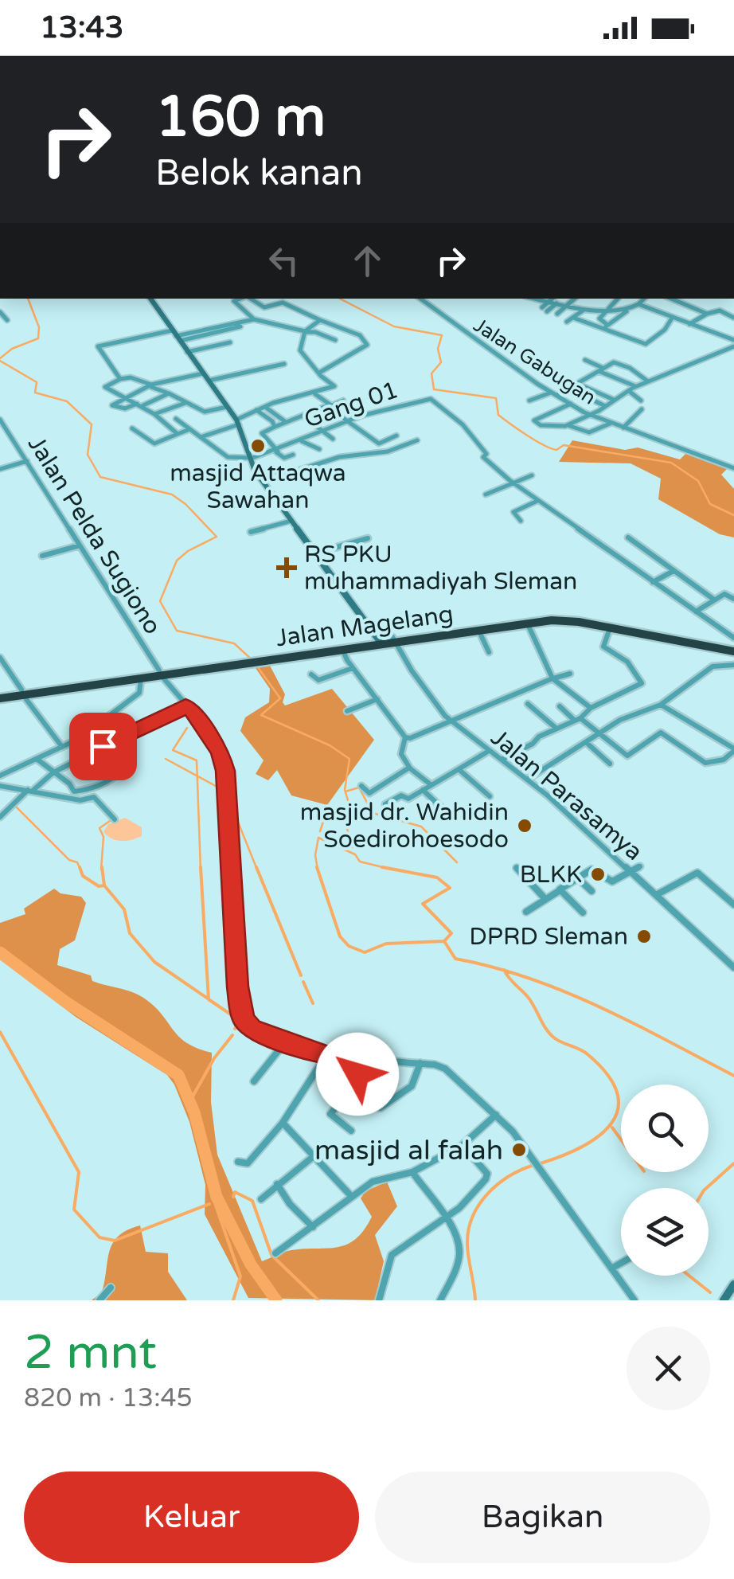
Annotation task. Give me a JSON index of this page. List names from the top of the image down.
{
  "streets": {
    "highway": ["Jalan Magelang"],
    "street": [
      "Jalan Gabugan",
      "Gang 01",
      "Jalan Pelda Sugiono",
      "Jalan Parasamya"
    ]
  },
  "crossings": [
    ["Jalan Pelda Sugiono", "Jalan Magelang"],
    ["Jalan Magelang", "Jalan Parasamya"]
  ],
  "places": {
    "other": [
      "masjid Attaqwa Sawahan",
      "masjid dr. Wahidin Soedirohoesodo",
      "BLKK",
      "DPRD Sleman",
      "masjid al falah"
    ],
    "health": ["RS PKU muhammadiyah Sleman"]
  },
  "page": {
    "status": "13:43",
    "turn": ["160 m", "Belok kanan"],
    "heading": ["2 mnt", "820 m · 13:45"],
    "buttons": ["Keluar", "Bagikan"]
  }
}
